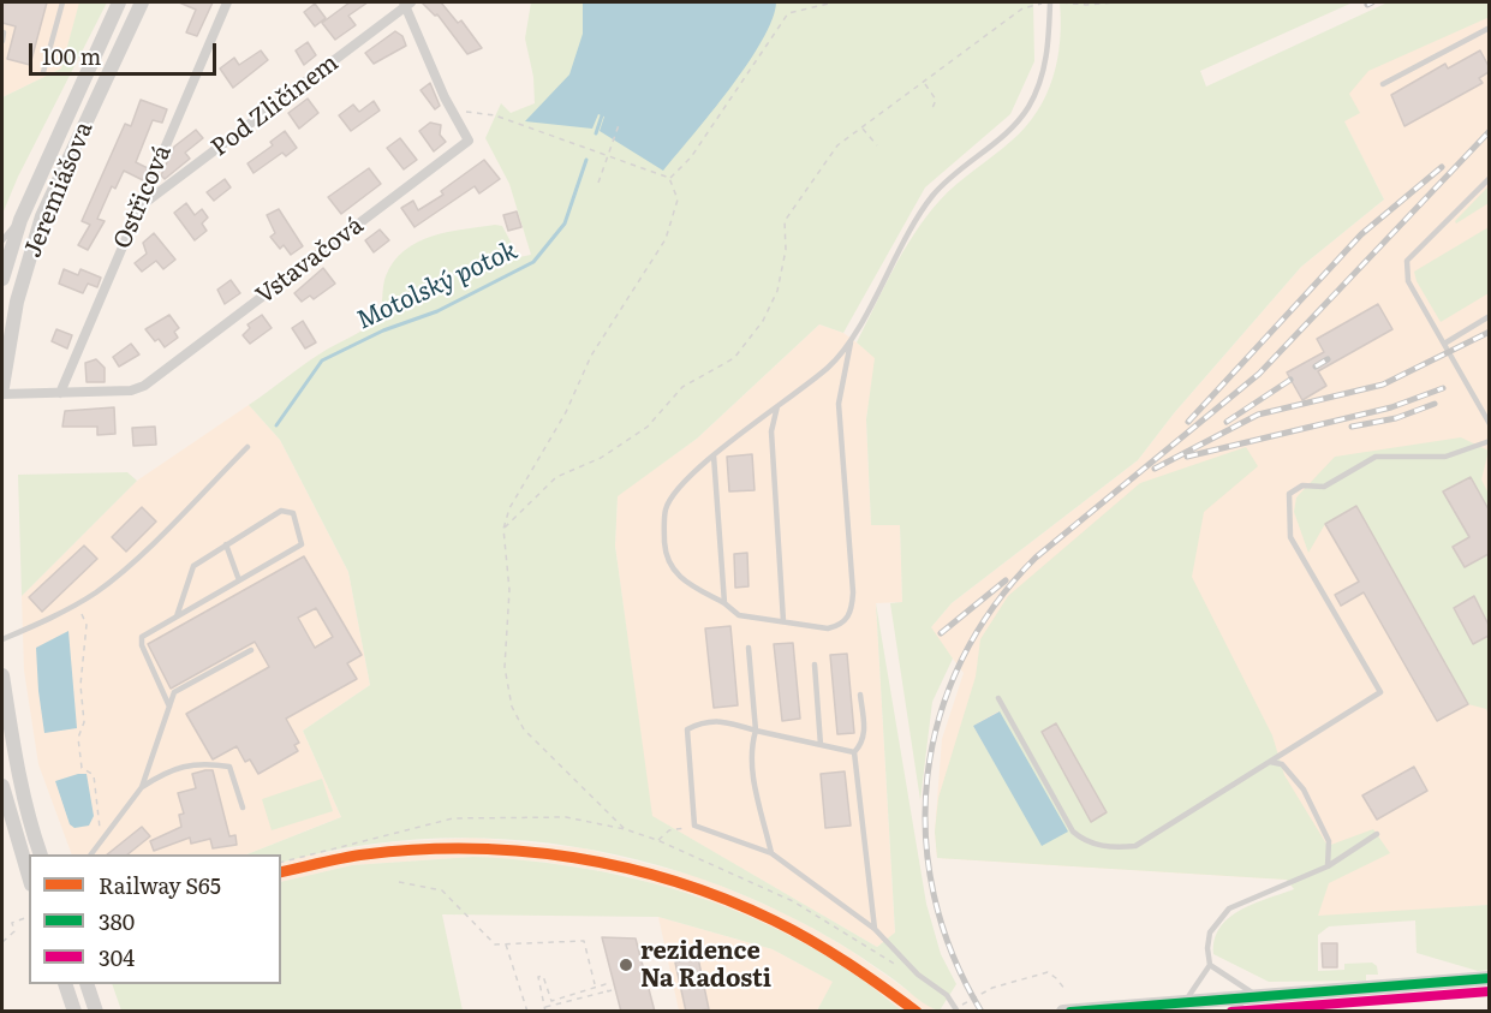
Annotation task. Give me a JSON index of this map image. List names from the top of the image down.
{
  "streets": {
    "main road": ["Jeremiášova"],
    "street": ["Pod Zličínem", "Ostřicová", "Vstavačová"]
  },
  "crossings": [
    ["Pod Zličínem", "Ostřicová"],
    ["Pod Zličínem", "Vstavačová"],
    ["Ostřicová", "Vstavačová"]
  ],
  "water": ["Motolský potok"],
  "places": ["rezidence Na Radosti"],
  "lines": ["rail line S65", "transit line 380", "transit line 304"],
  "legend": ["Railway S65", "380", "304"],
  "scale_bar": "100 m"
}
